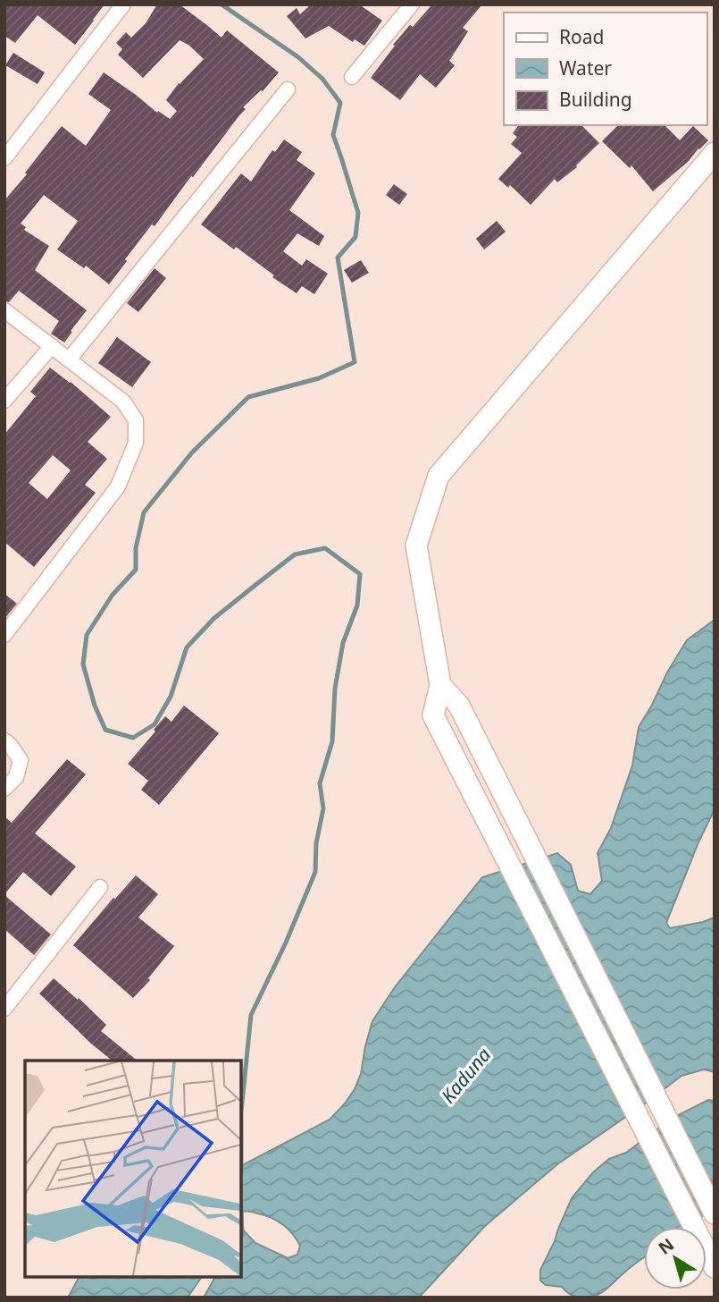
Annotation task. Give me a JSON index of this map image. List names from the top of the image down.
{
  "water": ["Kaduna"],
  "legend": ["Road", "Water", "Building"],
  "north": "top left"
}
